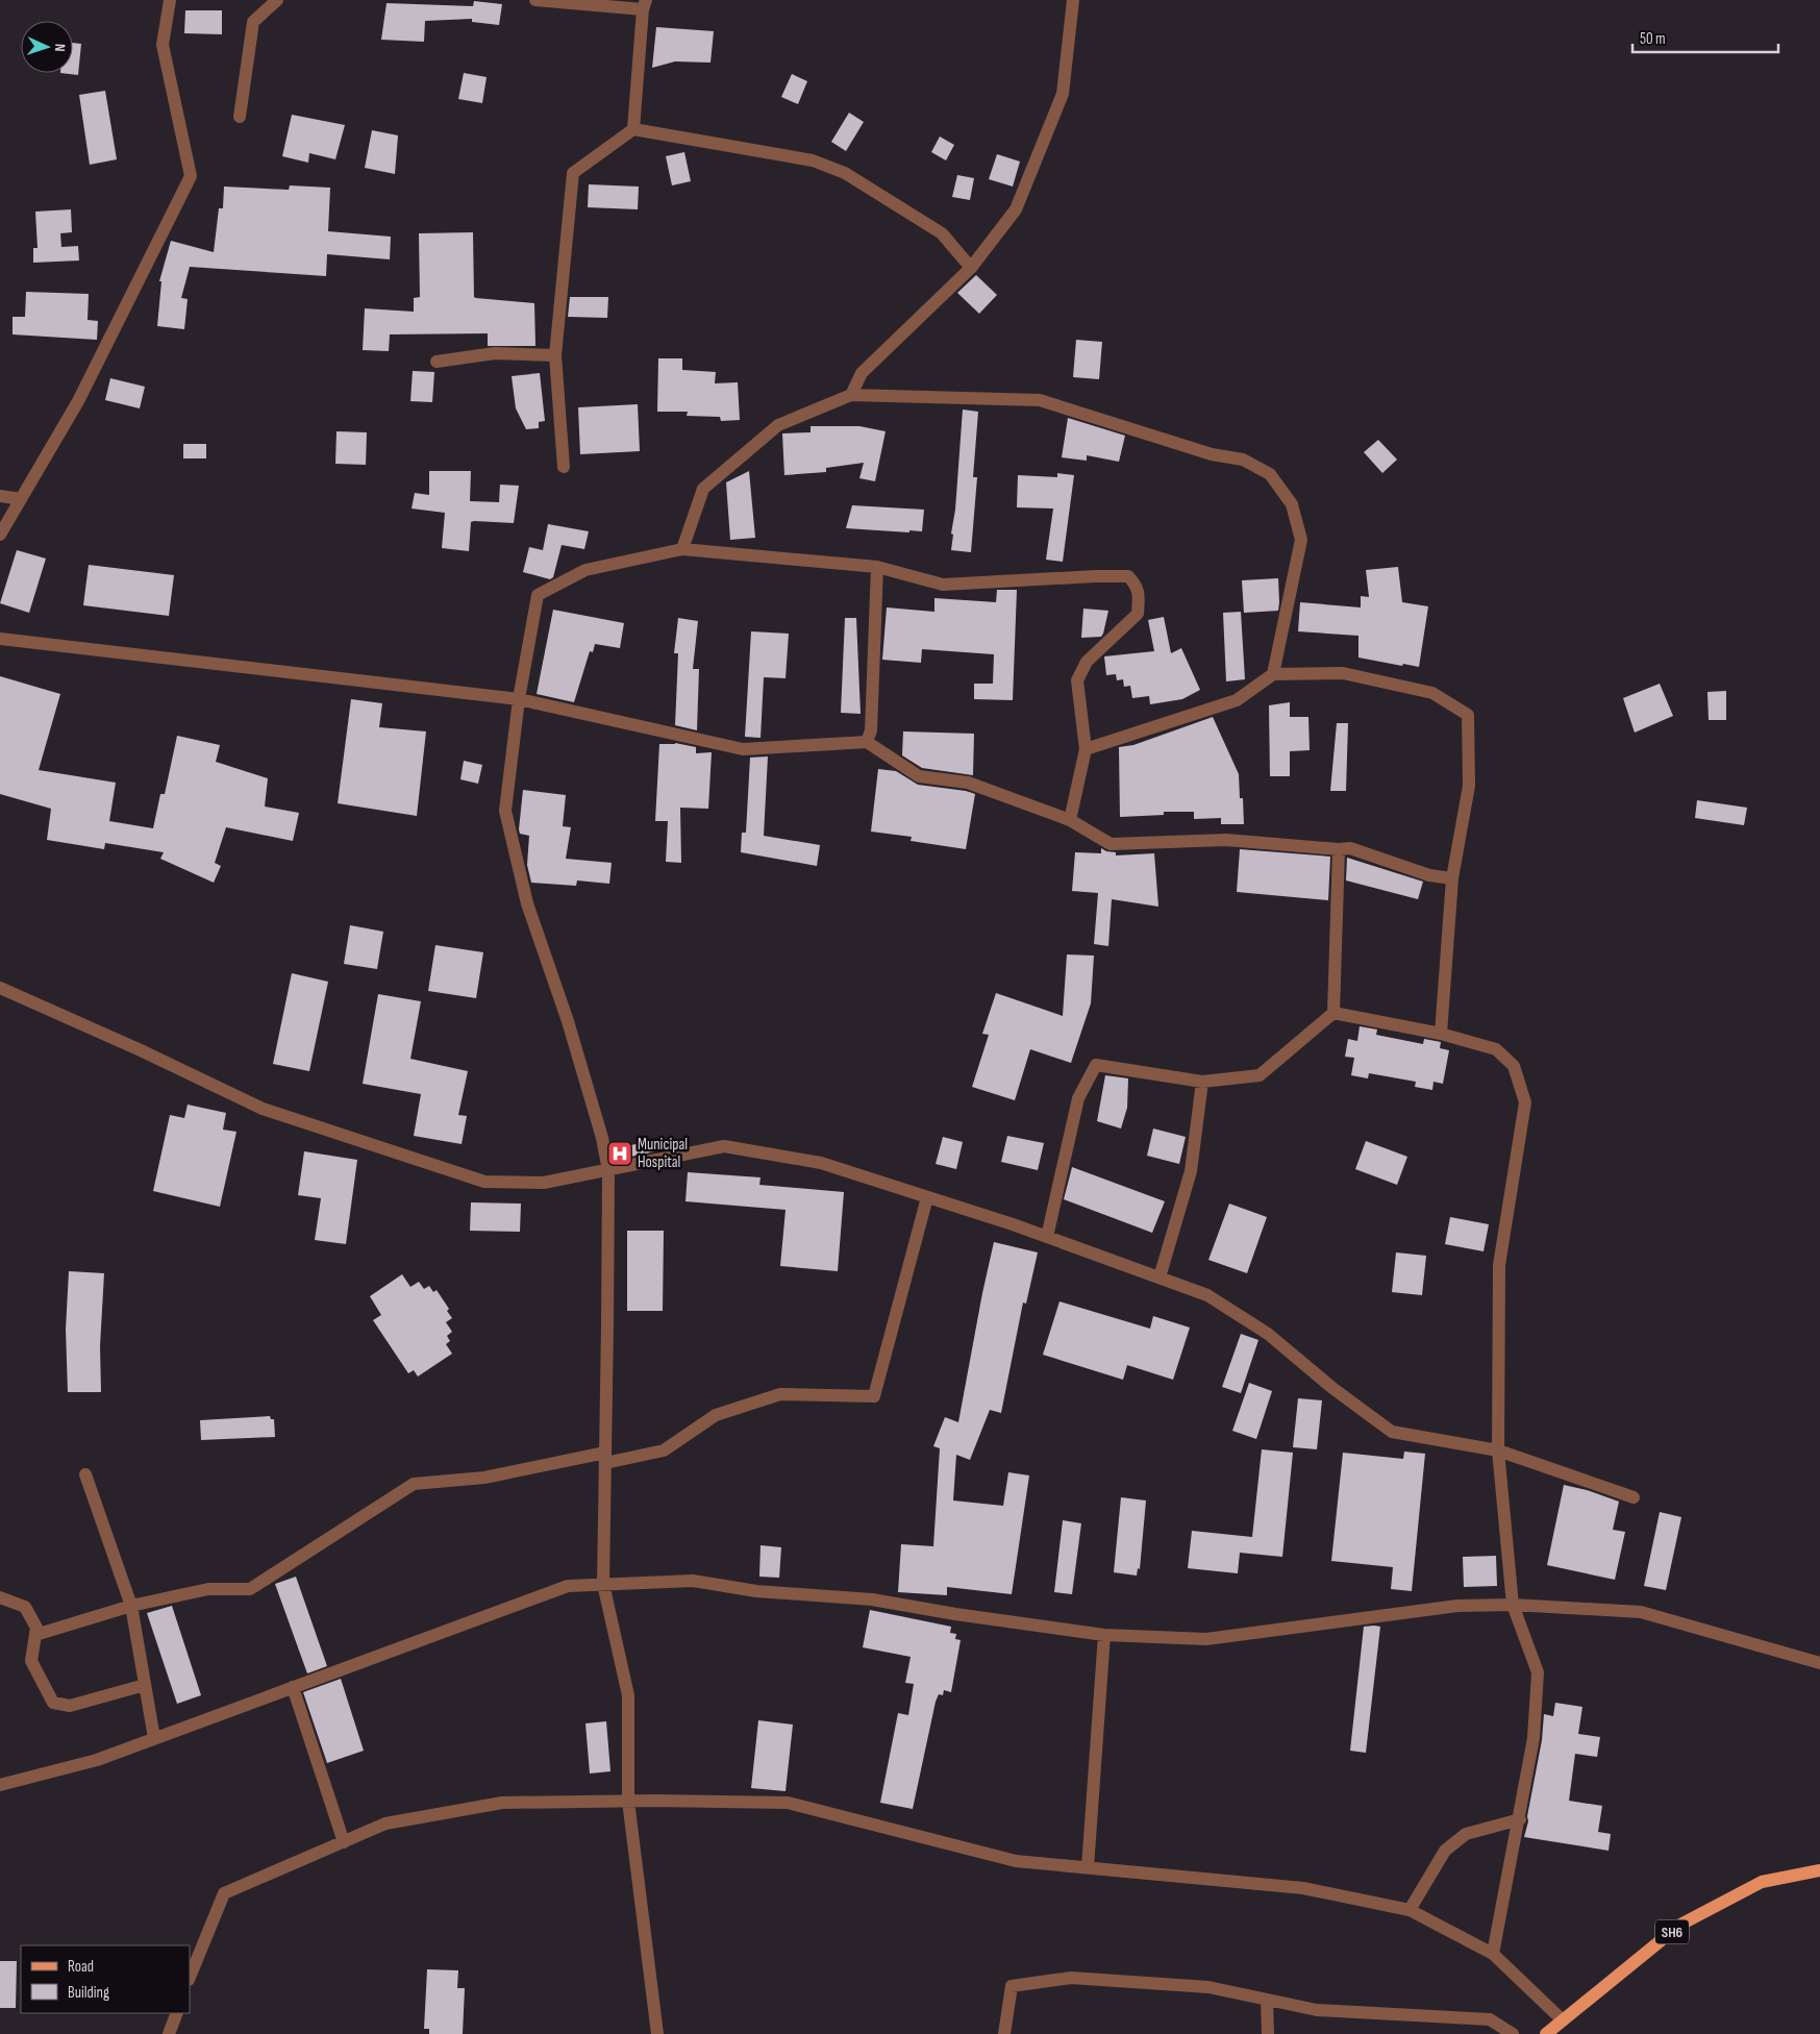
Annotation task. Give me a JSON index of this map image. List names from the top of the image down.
{
  "streets": {
    "main road": ["SH6"]
  },
  "places": {
    "hospital": ["Municipal Hospital"]
  },
  "legend": ["Road", "Building"],
  "scale_bar": "50 m",
  "north": "right"
}
